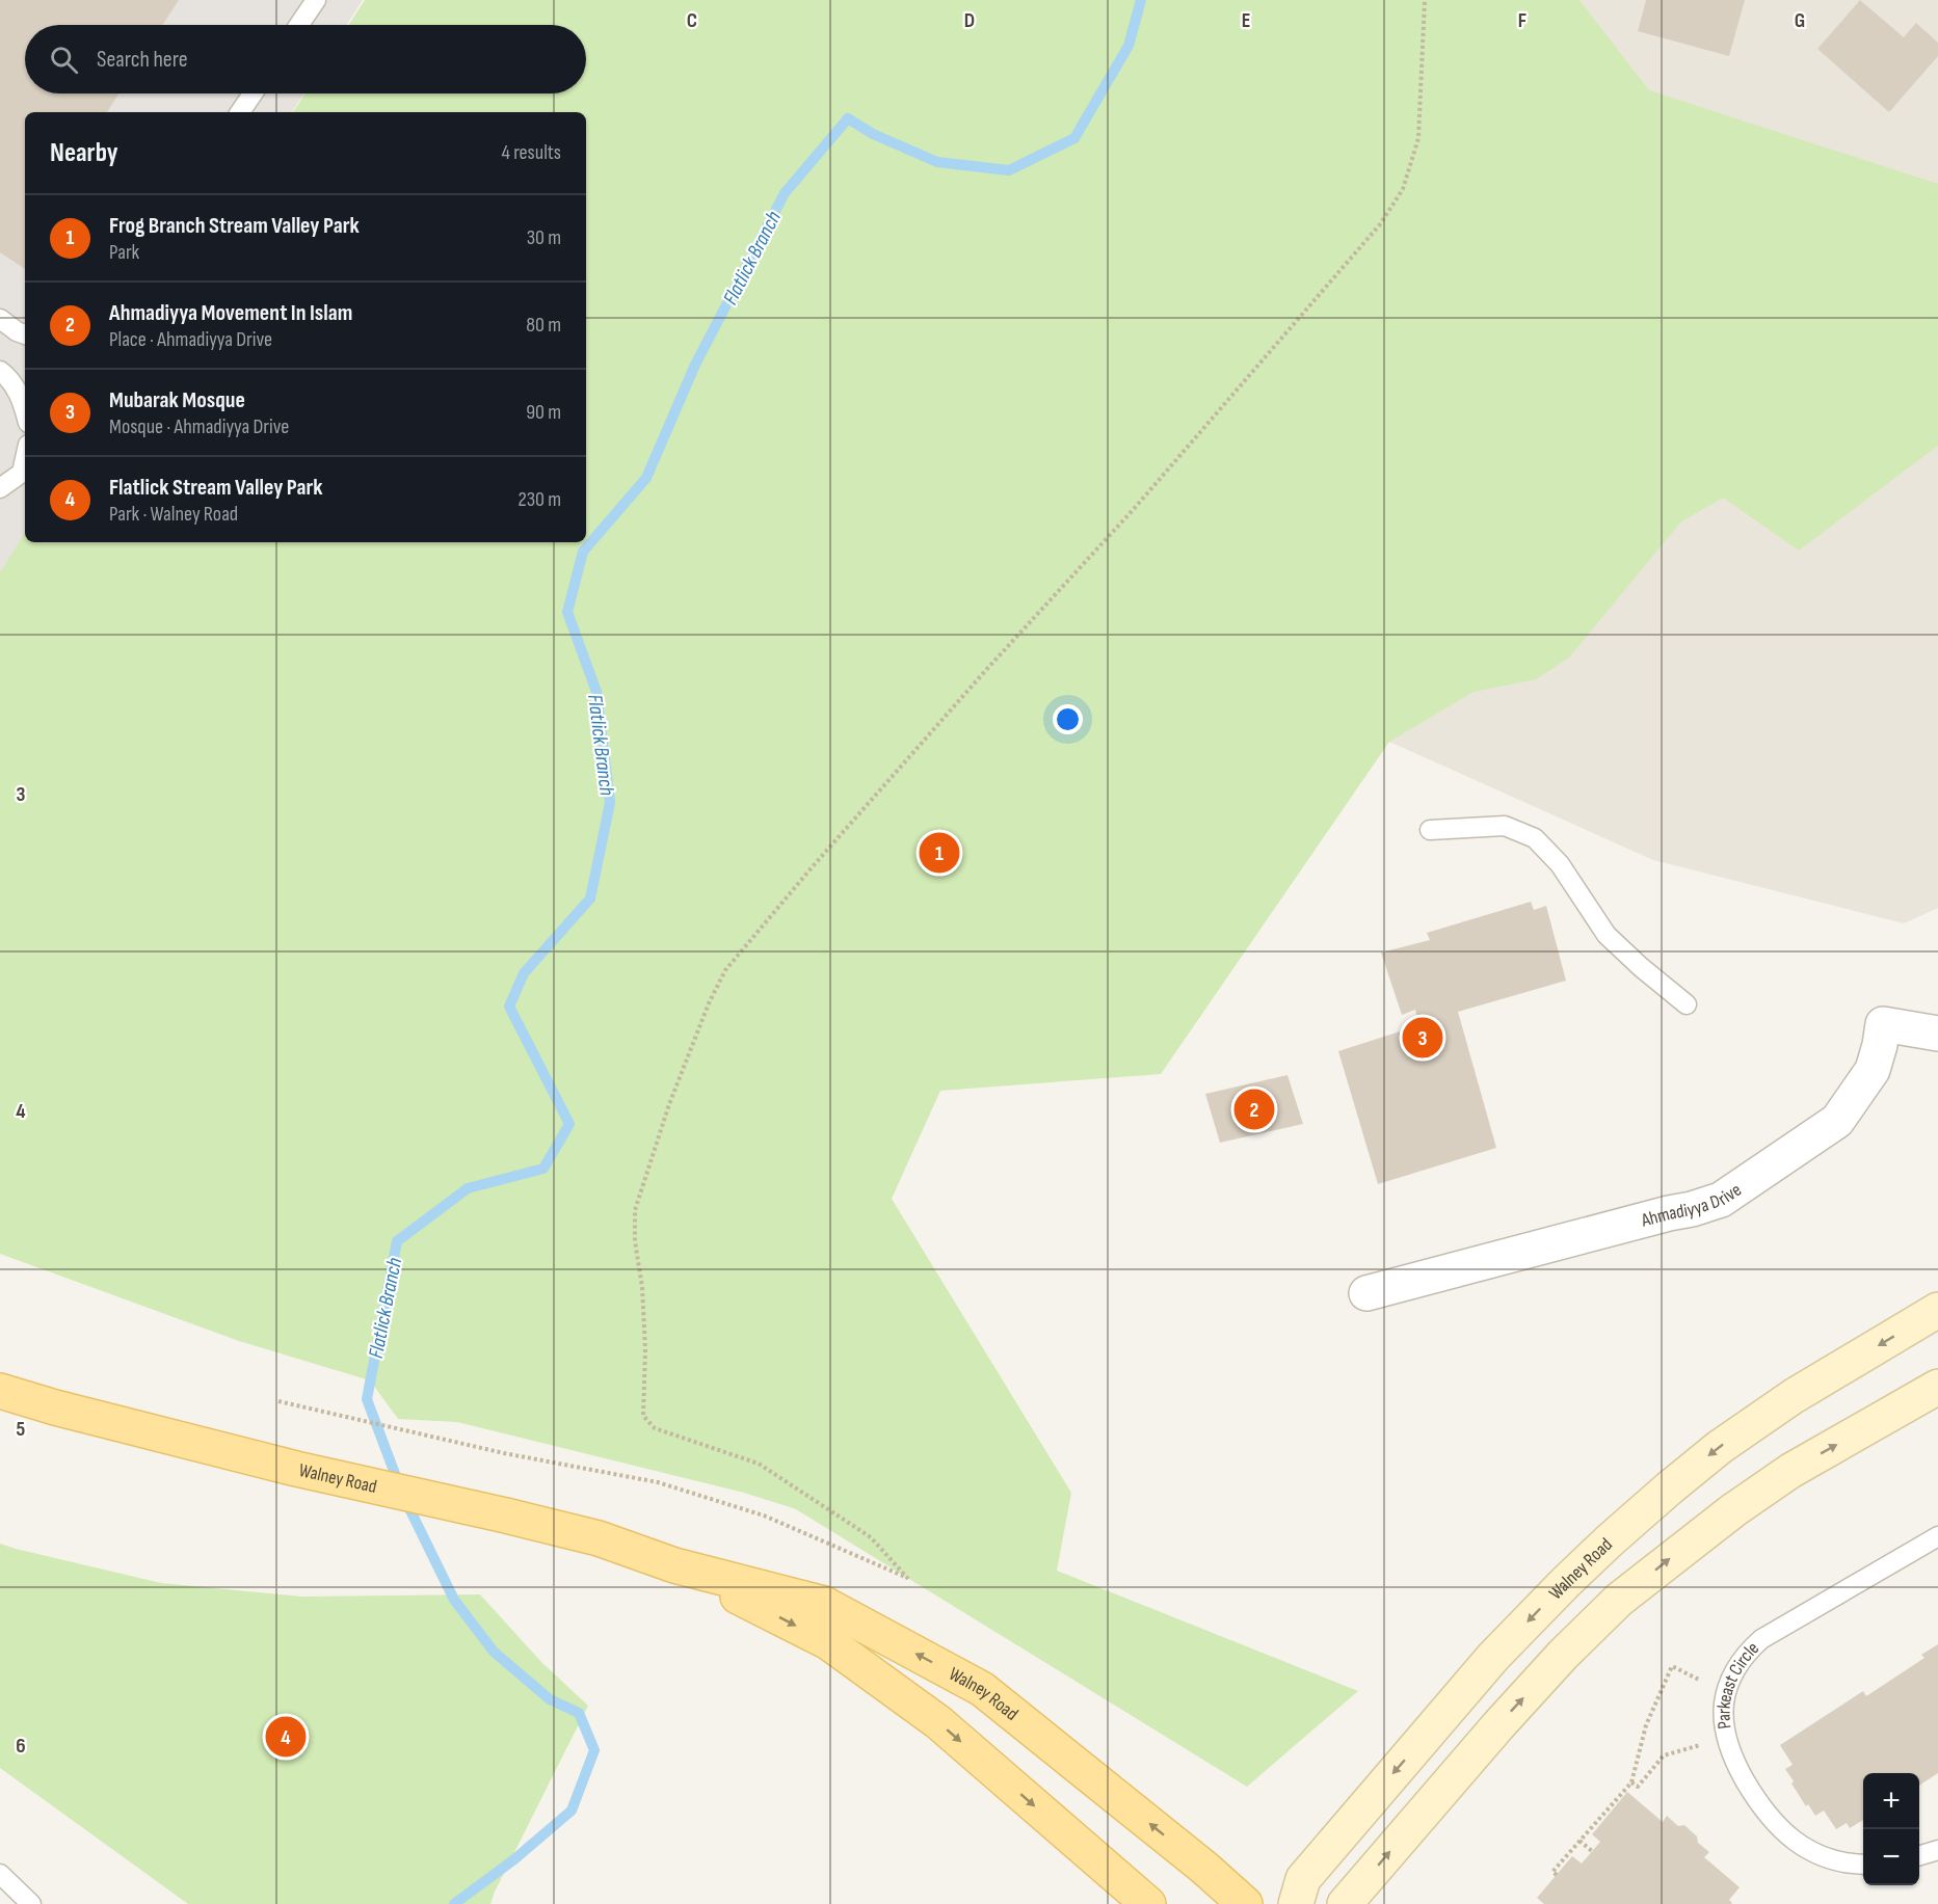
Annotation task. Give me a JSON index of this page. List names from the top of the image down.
{
  "streets": {
    "main road": ["Walney Road"],
    "street": ["Ahmadiyya Drive"],
    "lane": ["Parkeast Circle"]
  },
  "water": ["Flatlick Branch"],
  "page": {
    "search": "Search here",
    "heading": ["Nearby", "4 results"],
    "list": [
      {
        "mark": "1",
        "name": "Frog Branch Stream Valley Park",
        "note": "Park",
        "value": "30 m"
      },
      {
        "mark": "2",
        "name": "Ahmadiyya Movement In Islam",
        "note": "Place · Ahmadiyya Drive",
        "value": "80 m"
      },
      {
        "mark": "3",
        "name": "Mubarak Mosque",
        "note": "Mosque · Ahmadiyya Drive",
        "value": "90 m"
      },
      {
        "mark": "4",
        "name": "Flatlick Stream Valley Park",
        "note": "Park · Walney Road",
        "value": "230 m"
      }
    ],
    "pins": [
      "1",
      "3",
      "2",
      "4"
    ],
    "map_buttons": ["+", "−"]
  },
  "grid": {
    "columns": [
      "C",
      "D",
      "E",
      "F",
      "G"
    ],
    "rows": [
      "3",
      "4",
      "5",
      "6"
    ]
  }
}
